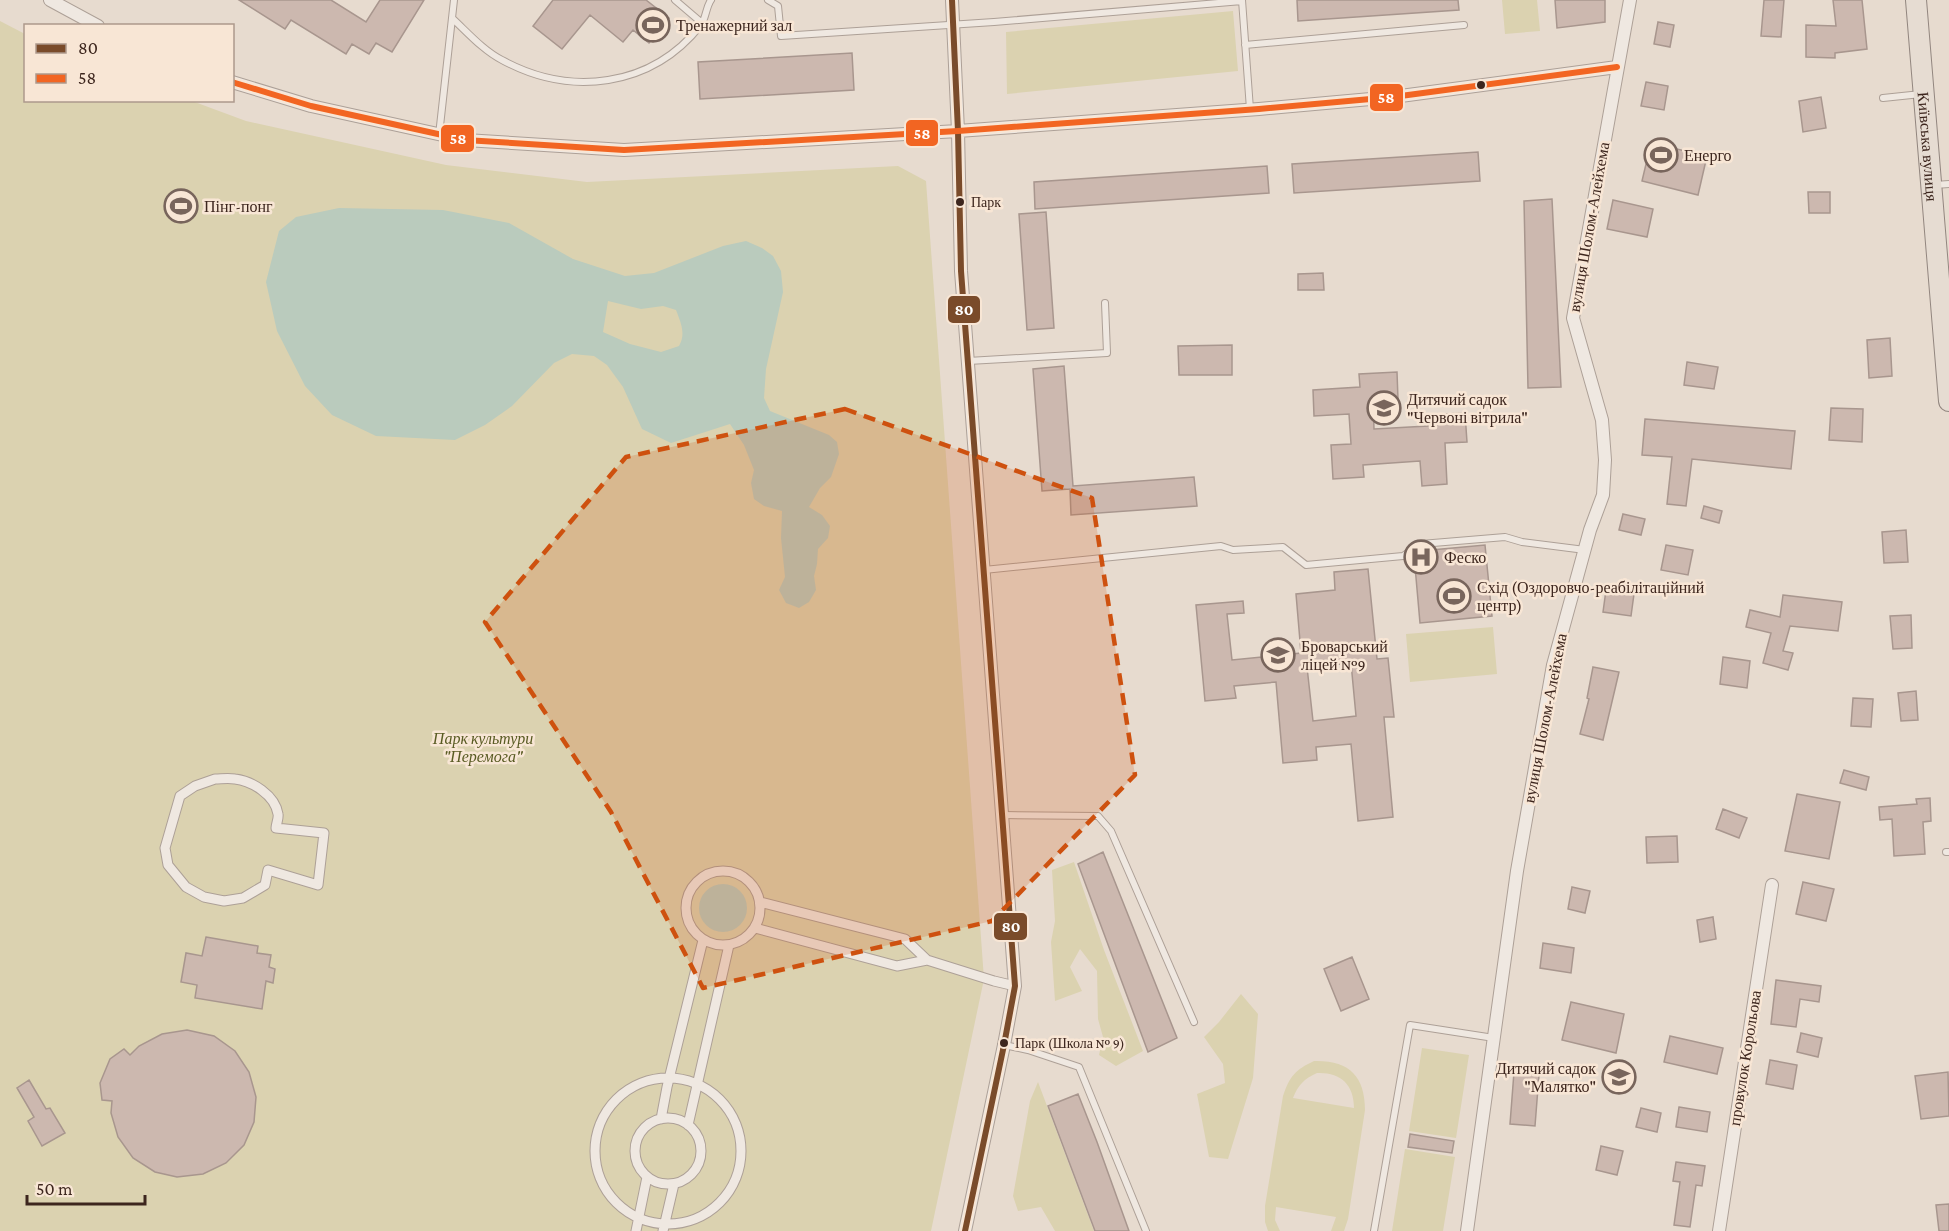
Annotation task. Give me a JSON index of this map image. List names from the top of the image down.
{
  "streets": {
    "main road": ["Київська вулиця"],
    "street": ["вулиця Шолом-Алейхема", "провулок Корольова"]
  },
  "parks": ["Парк культури \"Перемога\""],
  "places": {
    "sports": [
      "Тренажерний зал",
      "Енерго",
      "Пінг-понг",
      "Схід (Оздоровчо-реабілітаційний центр)"
    ],
    "other": ["Парк", "Парк (Школа № 9)"],
    "school or university": ["Дитячий садок \"Червоні вітрила\"", "Броварський ліцей №9", "Дитячий садок \"Малятко\""],
    "hospital": ["Феско"]
  },
  "lines": ["transit line 80", "transit line 58"],
  "legend": ["80", "58"],
  "scale_bar": "50 m"
}
